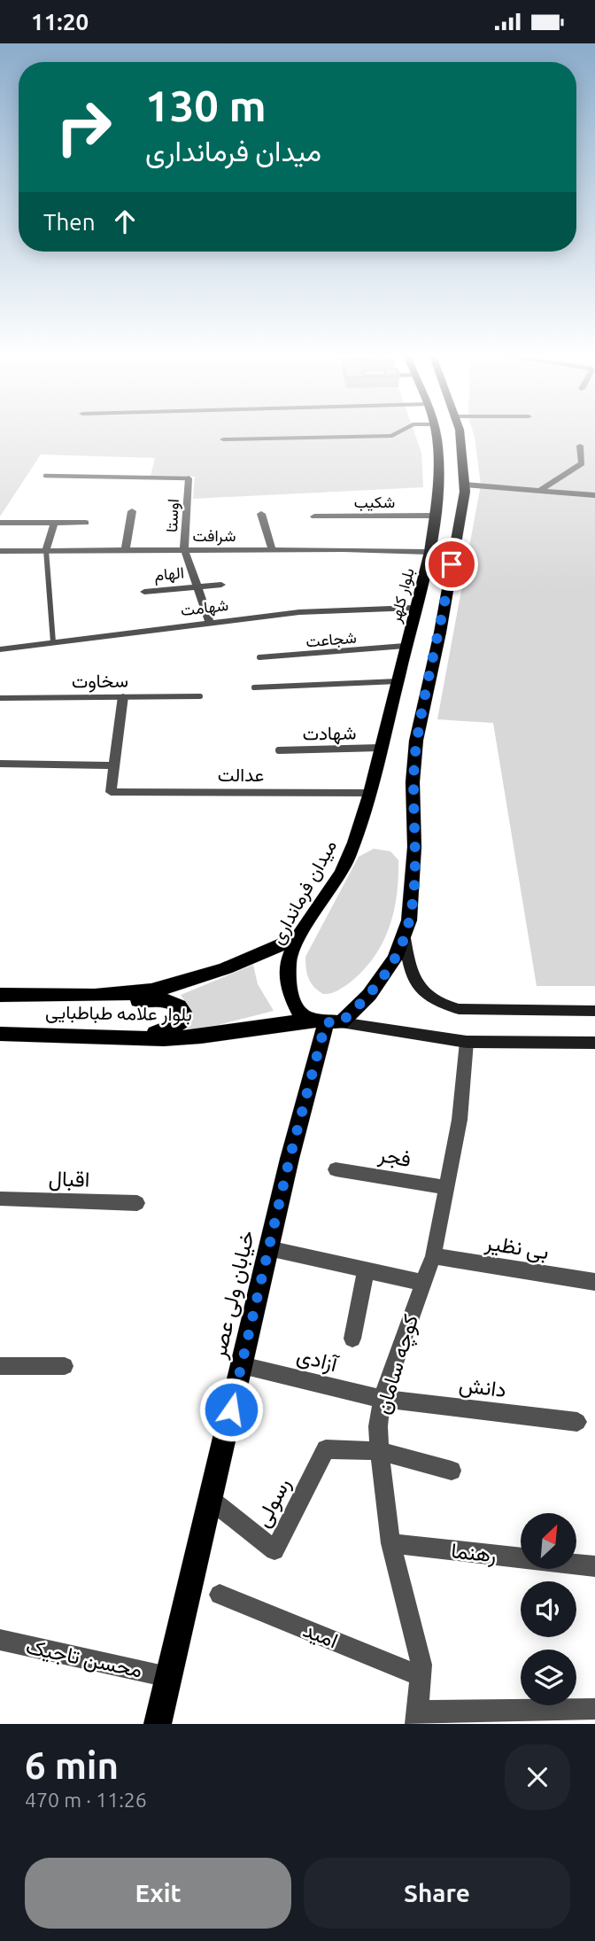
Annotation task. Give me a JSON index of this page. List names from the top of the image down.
{
  "streets": {
    "main road": [
      "بلوار کلهر",
      "میدان فرمانداری",
      "بلوار علامه طباطبایی",
      "خیابان ولی عصر"
    ],
    "street": [
      "شکیب",
      "اوستا",
      "شرافت",
      "الهام",
      "شهامت",
      "عدالت",
      "فجر",
      "اقبال",
      "بی نظیر",
      "آزادی",
      "کوچه سامان",
      "دانش",
      "رسولی",
      "رهنما",
      "امید",
      "محسن تاجیک"
    ],
    "lane": ["شجاعت", "سخاوت", "شهادت"]
  },
  "crossings": [
    ["شکیب", "بلوار کلهر"],
    ["اوستا", "شرافت"],
    ["شرافت", "بلوار کلهر"],
    ["بلوار کلهر", "شهامت"],
    ["بلوار کلهر", "شجاعت"],
    ["بلوار کلهر", "شهادت"],
    ["بلوار کلهر", "عدالت"],
    ["بلوار کلهر", "میدان فرمانداری"],
    ["میدان فرمانداری", "بلوار علامه طباطبایی"],
    ["میدان فرمانداری", "خیابان ولی عصر"],
    ["بلوار علامه طباطبایی", "خیابان ولی عصر"],
    ["فجر", "کوچه سامان"],
    ["بی نظیر", "کوچه سامان"],
    ["خیابان ولی عصر", "آزادی"],
    ["خیابان ولی عصر", "رسولی"],
    ["خیابان ولی عصر", "محسن تاجیک"],
    ["آزادی", "کوچه سامان"],
    ["آزادی", "دانش"],
    ["کوچه سامان", "دانش"],
    ["کوچه سامان", "رسولی"],
    ["کوچه سامان", "رهنما"],
    ["کوچه سامان", "امید"]
  ],
  "north": "top right",
  "page": {
    "status": "11:20",
    "turn": ["130 m", "میدان فرمانداری"],
    "then": "Then",
    "heading": ["6 min", "470 m · 11:26"],
    "buttons": ["Exit", "Share"]
  }
}
